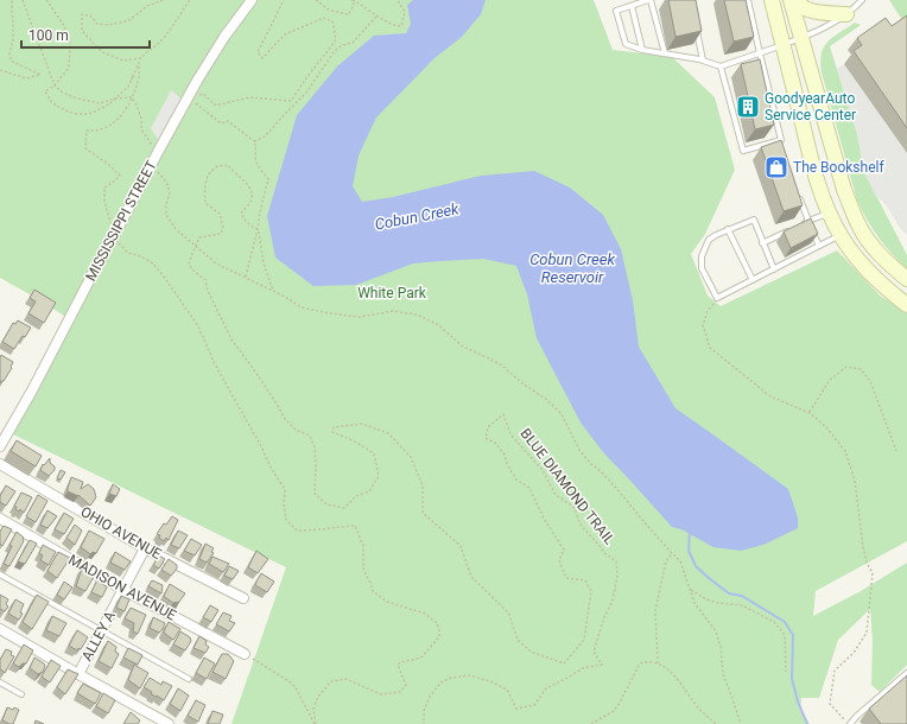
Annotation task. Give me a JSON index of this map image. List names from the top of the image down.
{
  "streets": {
    "street": [
      "MISSISSIPPI STREET",
      "OHIO AVENUE",
      "MADISON AVENUE",
      "ALLEY A"
    ],
    "path": ["BLUE DIAMOND TRAIL"]
  },
  "crossings": [
    ["OHIO AVENUE", "ALLEY A"],
    ["MADISON AVENUE", "ALLEY A"]
  ],
  "water": ["Cobun Creek", "Cobun Creek Reservoir"],
  "parks": ["White Park"],
  "places": {
    "building": ["GoodyearAuto Service Center"],
    "shop": ["The Bookshelf"]
  },
  "scale_bar": "100 m"
}
